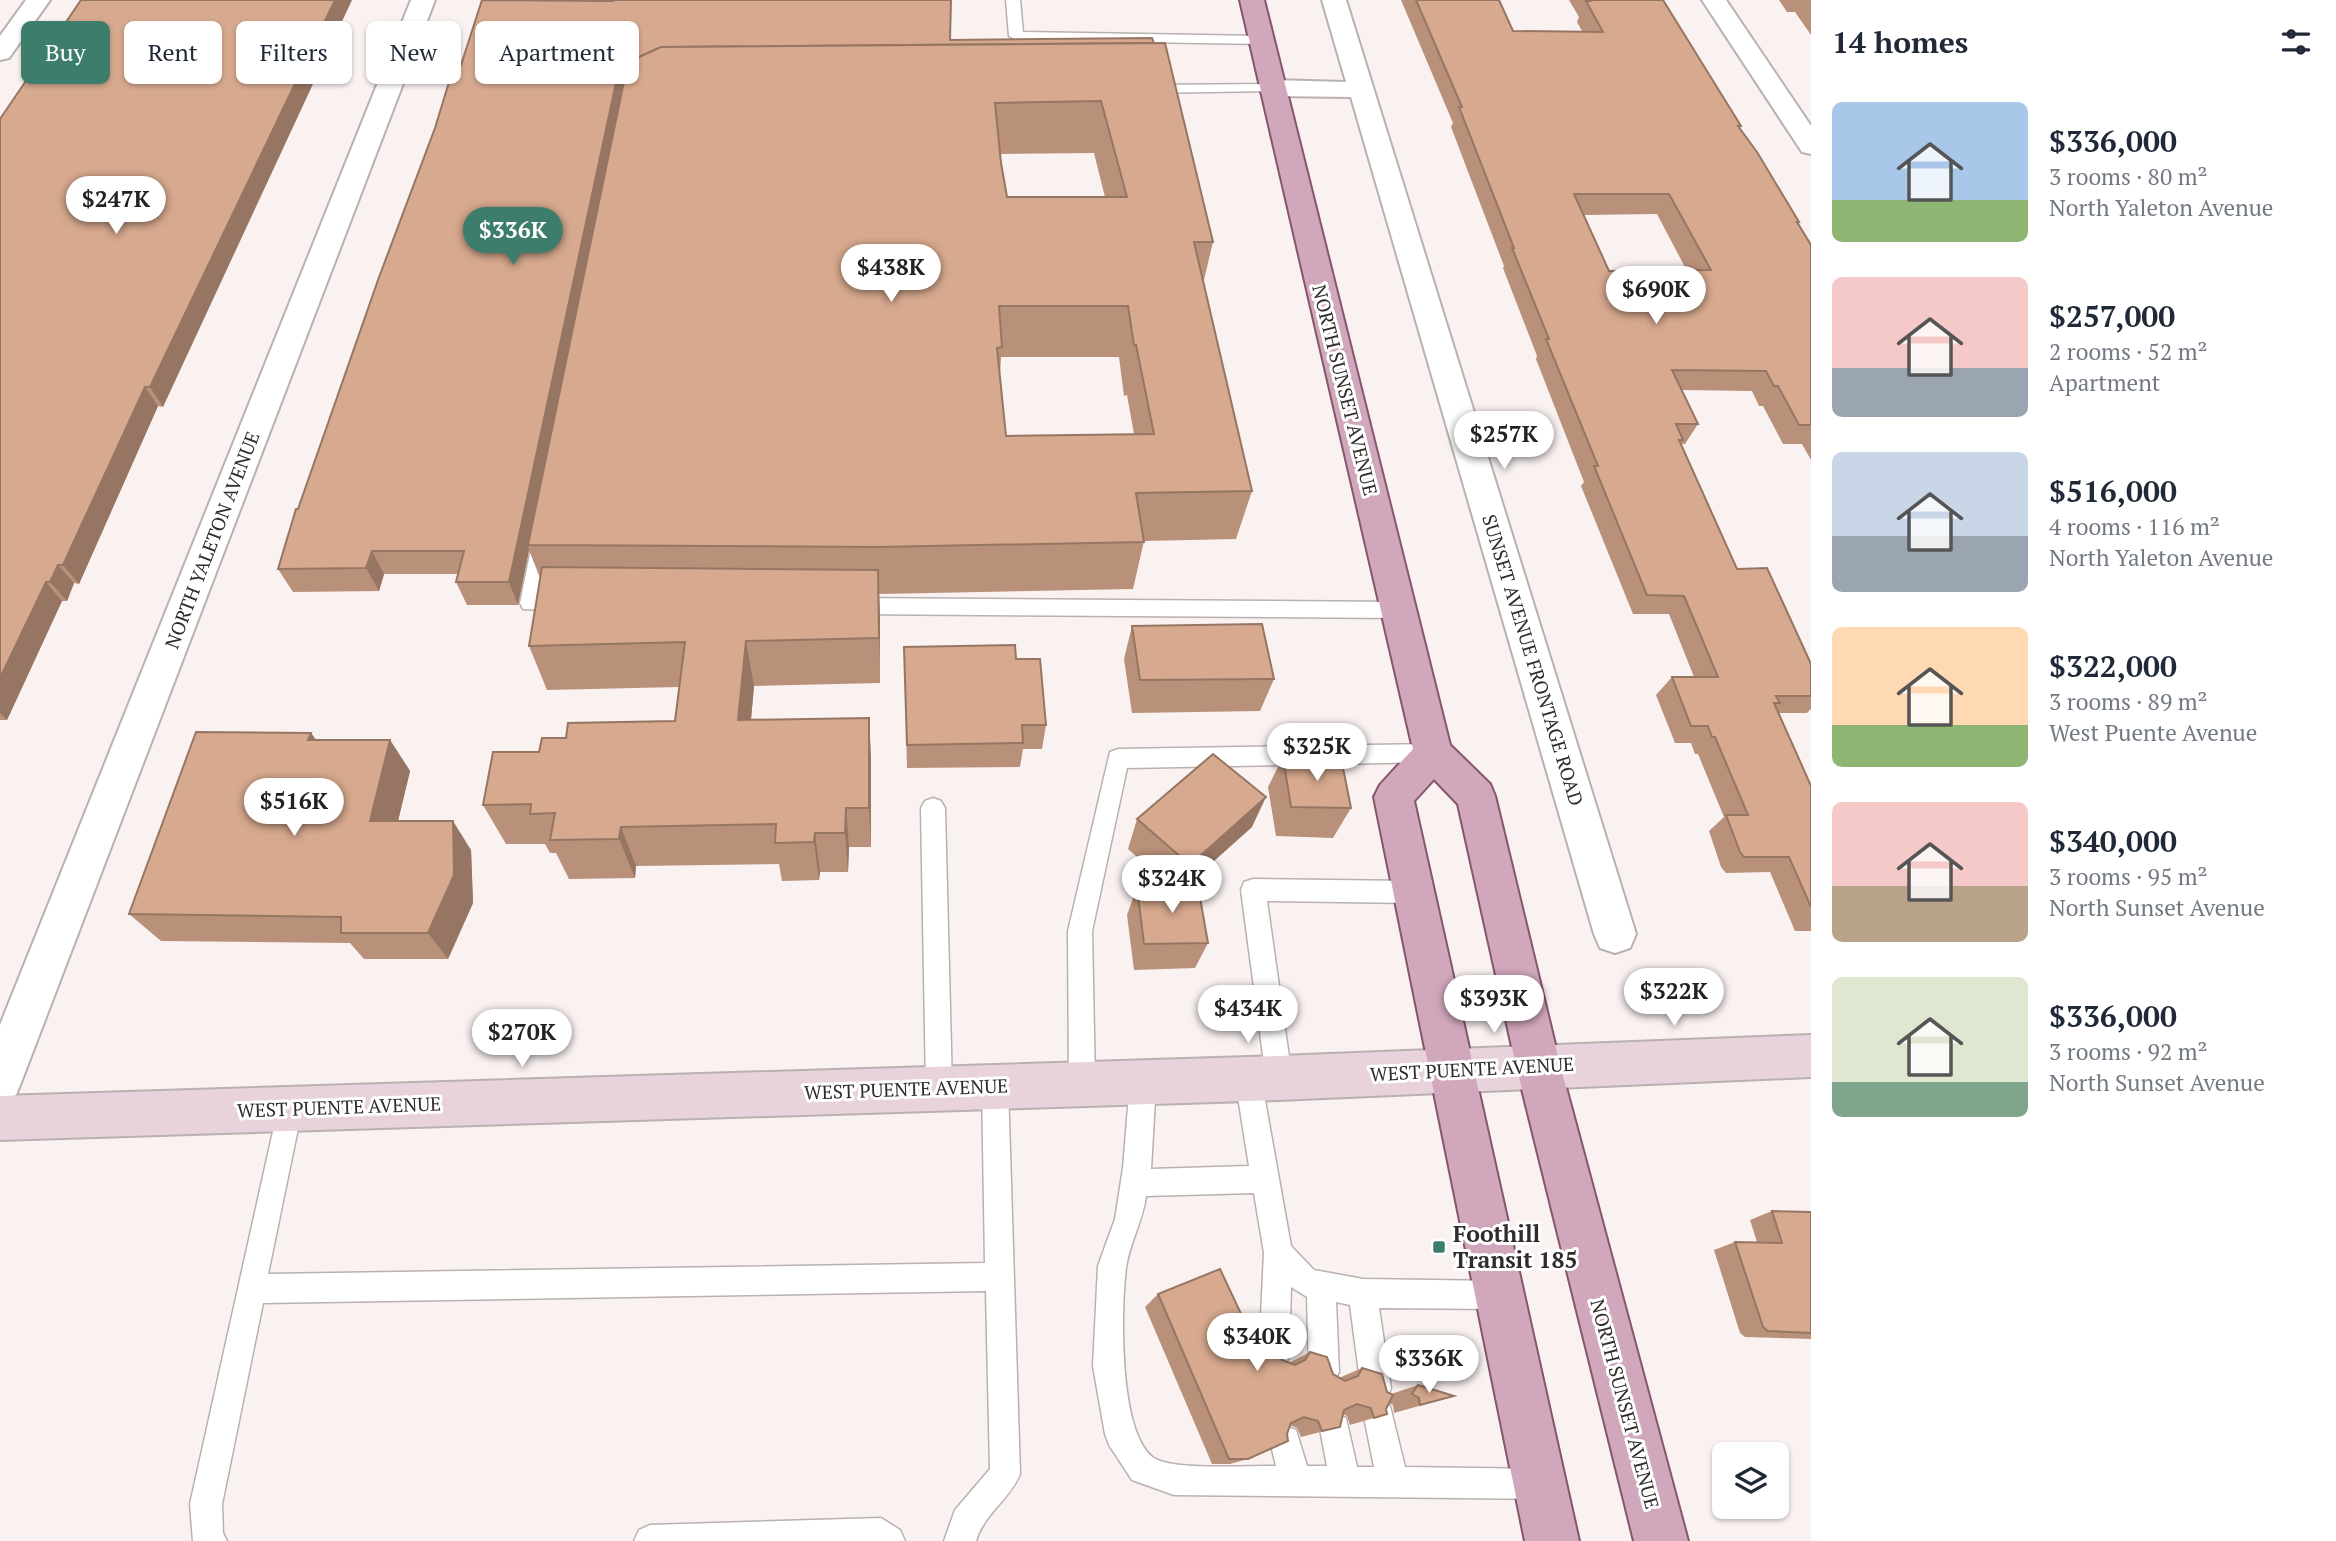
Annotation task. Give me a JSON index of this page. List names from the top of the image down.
{
  "streets": {
    "main road": ["NORTH SUNSET AVENUE", "WEST PUENTE AVENUE"],
    "street": ["NORTH YALETON AVENUE", "SUNSET AVENUE FRONTAGE ROAD"]
  },
  "crossings": [
    ["NORTH SUNSET AVENUE", "WEST PUENTE AVENUE"]
  ],
  "places": {
    "transit": ["Foothill Transit 185"]
  },
  "page": {
    "heading": "14 homes",
    "chip": [
      "Buy",
      "Rent",
      "Filters",
      "New",
      "Apartment"
    ],
    "list": [
      {
        "name": "$336,000",
        "note": "3 rooms · 80 m² · North Yaleton Avenue"
      },
      {
        "name": "$257,000",
        "note": "2 rooms · 52 m² · Apartment"
      },
      {
        "name": "$516,000",
        "note": "4 rooms · 116 m² · North Yaleton Avenue"
      },
      {
        "name": "$322,000",
        "note": "3 rooms · 89 m² · West Puente Avenue"
      },
      {
        "name": "$340,000",
        "note": "3 rooms · 95 m² · North Sunset Avenue"
      },
      {
        "name": "$336,000",
        "note": "3 rooms · 92 m² · North Sunset Avenue"
      }
    ],
    "price": [
      "$247K",
      "$336K",
      "$438K",
      "$690K",
      "$257K",
      "$325K",
      "$516K",
      "$324K",
      "$322K",
      "$393K",
      "$434K",
      "$270K",
      "$340K",
      "$336K"
    ]
  }
}
